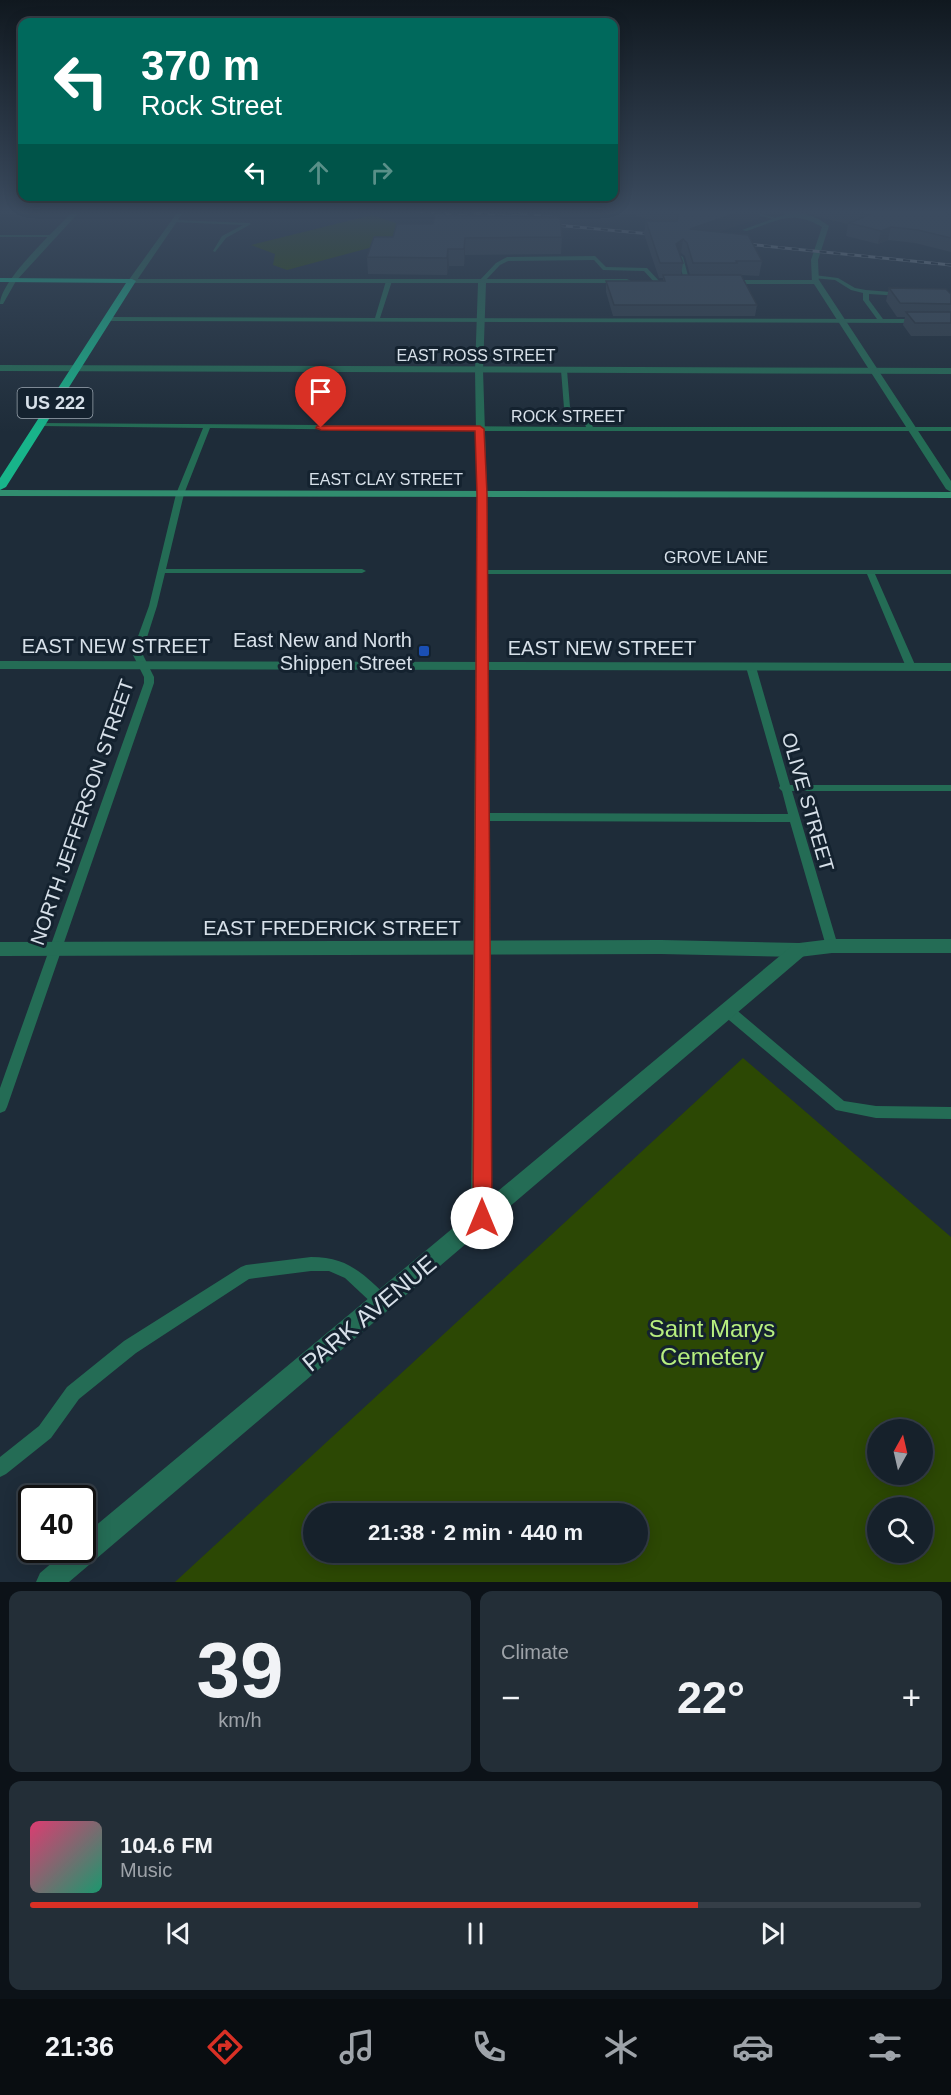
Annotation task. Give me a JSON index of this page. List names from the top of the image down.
{
  "streets": {
    "highway": ["US 222"],
    "main road": ["EAST CLAY STREET"],
    "street": [
      "EAST ROSS STREET",
      "EAST NEW STREET",
      "EAST FREDERICK STREET",
      "PARK AVENUE"
    ],
    "lane": [
      "ROCK STREET",
      "GROVE LANE",
      "OLIVE STREET",
      "NORTH JEFFERSON STREET"
    ]
  },
  "crossings": [
    ["EAST ROSS STREET", "US 222"],
    ["US 222", "ROCK STREET"],
    ["ROCK STREET", "NORTH JEFFERSON STREET"],
    ["EAST CLAY STREET", "NORTH JEFFERSON STREET"],
    ["EAST NEW STREET", "OLIVE STREET"],
    ["EAST NEW STREET", "NORTH JEFFERSON STREET"],
    ["OLIVE STREET", "EAST FREDERICK STREET"],
    ["NORTH JEFFERSON STREET", "EAST FREDERICK STREET"],
    ["EAST FREDERICK STREET", "PARK AVENUE"]
  ],
  "parks": ["Saint Marys Cemetery"],
  "places": {
    "transit": ["East New and North Shippen Street"]
  },
  "north": "top",
  "page": {
    "turn": ["370 m", "Rock Street"],
    "limit": "40",
    "trip": "21:38 · 2 min · 440 m",
    "tile": [
      ["39", "km/h"],
      "Climate"
    ],
    "heat": ["−", "22°", "+"],
    "song": ["104.6 FM", "Music"],
    "tabs": "21:36"
  }
}
